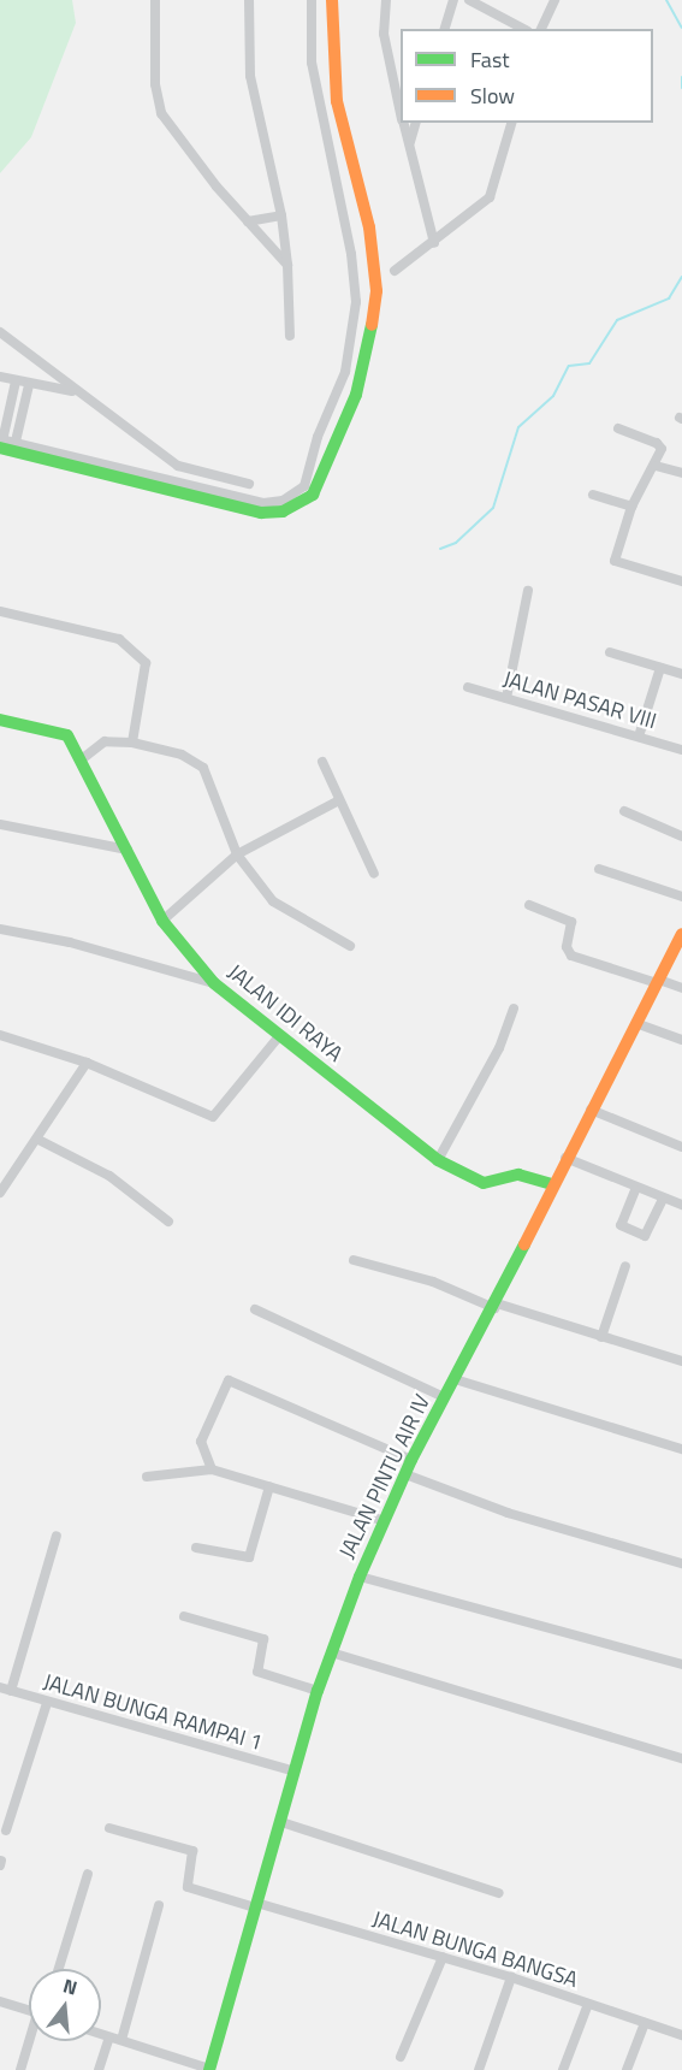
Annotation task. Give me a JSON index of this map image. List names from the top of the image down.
{
  "streets": {
    "street": [
      "JALAN PASAR VIII",
      "JALAN IDI RAYA",
      "JALAN PINTU AIR IV",
      "JALAN BUNGA RAMPAI 1",
      "JALAN BUNGA BANGSA"
    ]
  },
  "crossings": [
    ["JALAN IDI RAYA", "JALAN PINTU AIR IV"],
    ["JALAN PINTU AIR IV", "JALAN BUNGA RAMPAI 1"],
    ["JALAN PINTU AIR IV", "JALAN BUNGA BANGSA"]
  ],
  "legend": ["Fast", "Slow"],
  "north": "top"
}
